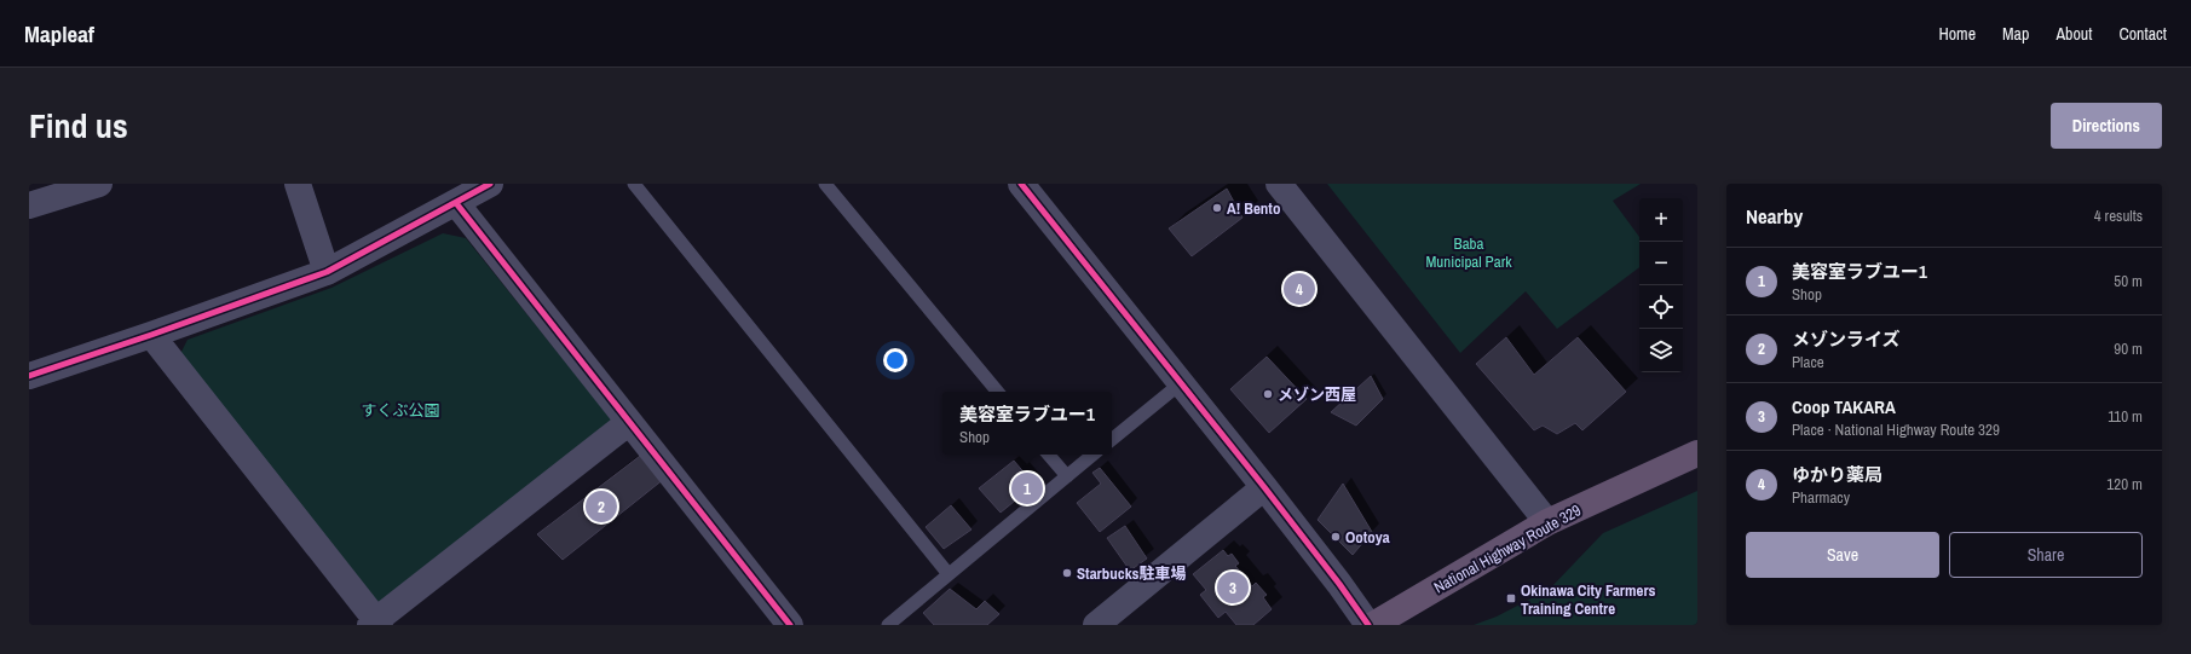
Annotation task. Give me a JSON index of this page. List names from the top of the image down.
{
  "streets": {
    "highway": ["National Highway Route 329"]
  },
  "parks": ["Baba Municipal Park", "すくぶ公園"],
  "places": {
    "other": [
      "A! Bento",
      "メゾン西屋",
      "Ootoya",
      "Starbucks駐車場"
    ],
    "transit": ["Okinawa City Farmers Training Centre"]
  },
  "page": {
    "header": "Mapleaf",
    "nav": [
      "Home",
      "Map",
      "About",
      "Contact"
    ],
    "title": "Find us",
    "buttons": [
      "Directions",
      ["Save", "Share"]
    ],
    "heading": ["Nearby", "4 results"],
    "map_buttons": ["+", "−"],
    "list": [
      {
        "mark": "1",
        "name": "美容室ラブユー1",
        "note": "Shop",
        "value": "50 m"
      },
      {
        "mark": "2",
        "name": "メゾンライズ",
        "note": "Place",
        "value": "90 m"
      },
      {
        "mark": "3",
        "name": "Coop TAKARA",
        "note": "Place · National Highway Route 329",
        "value": "110 m"
      },
      {
        "mark": "4",
        "name": "ゆかり薬局",
        "note": "Pharmacy",
        "value": "120 m"
      }
    ],
    "pins": [
      "4",
      "1",
      "2",
      "3"
    ],
    "popup": ["美容室ラブユー1", "Shop"]
  }
}
